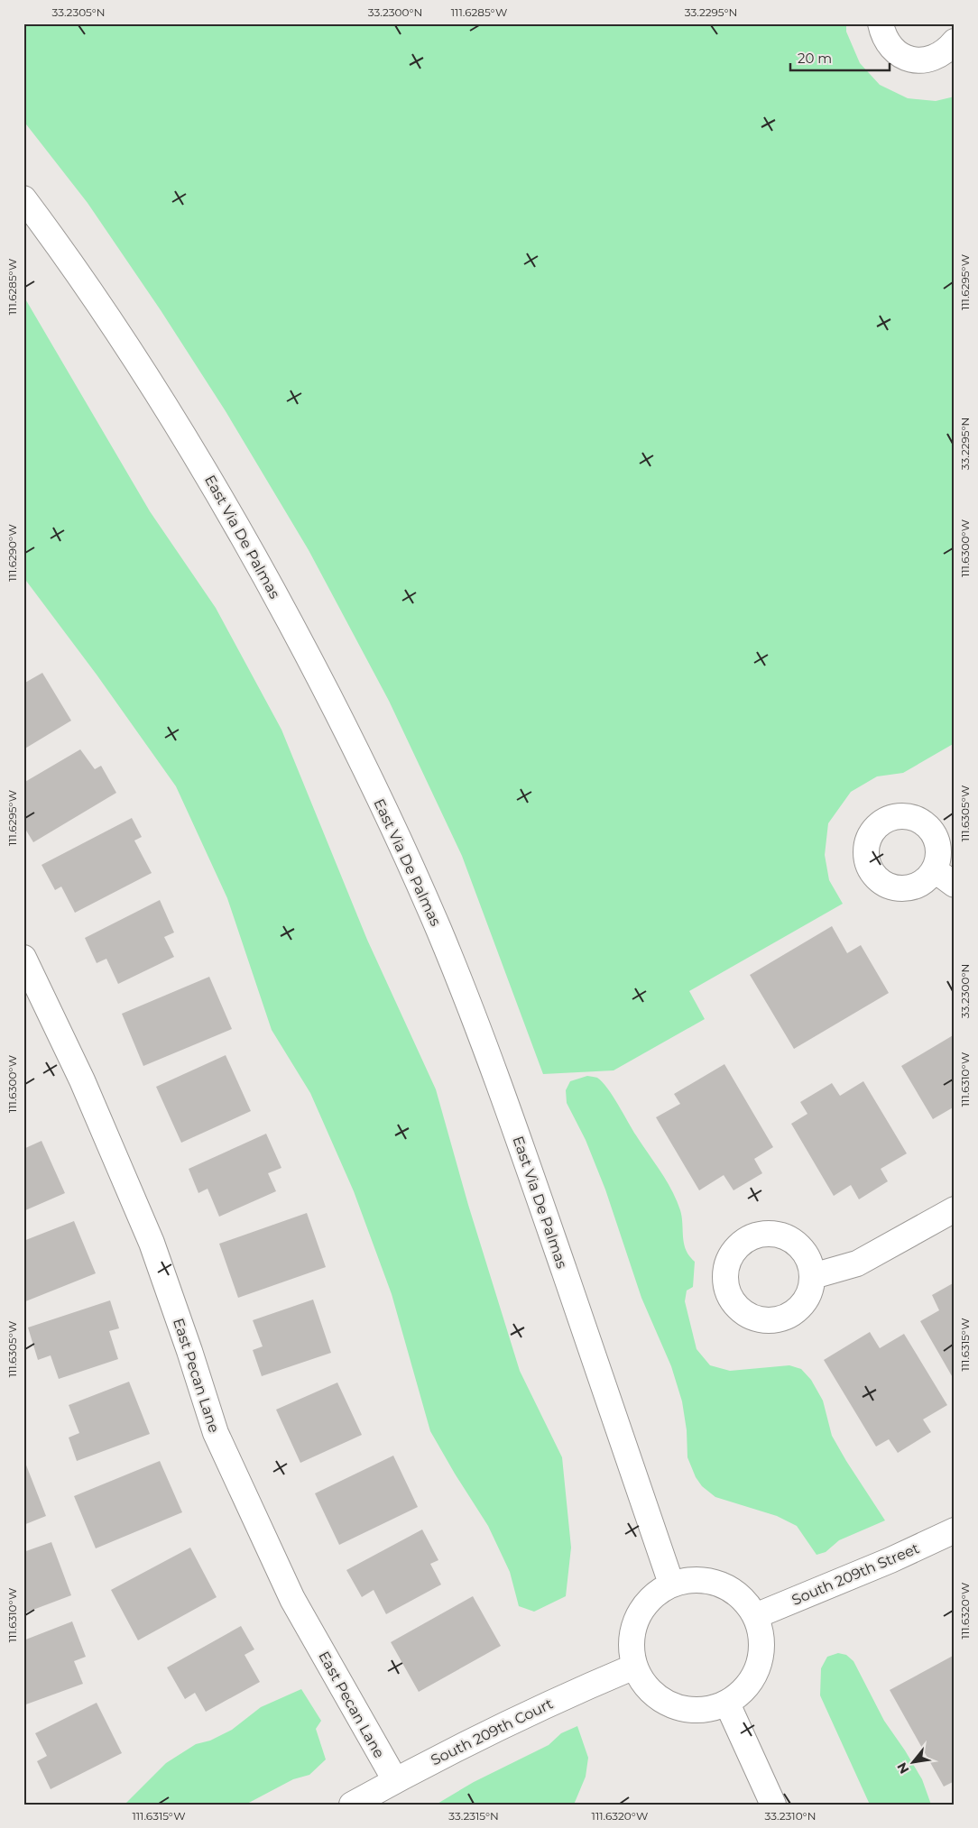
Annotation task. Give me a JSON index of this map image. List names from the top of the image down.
{
  "streets": {
    "street": [
      "East Via De Palmas",
      "East Pecan Lane",
      "South 209th Street",
      "South 209th Court"
    ]
  },
  "crossings": [
    ["East Via De Palmas", "South 209th Street"],
    ["East Via De Palmas", "South 209th Court"],
    ["East Pecan Lane", "South 209th Court"],
    ["South 209th Street", "South 209th Court"]
  ],
  "scale_bar": "20 m",
  "north": "bottom left",
  "coordinates": [
    "33.2305°N",
    "33.2300°N",
    "111.6285°W",
    "33.2295°N",
    "111.6295°W",
    "111.6300°W",
    "111.6290°W",
    "111.6305°W",
    "111.6310°W",
    "111.6315°W",
    "111.6320°W",
    "33.2315°N",
    "33.2310°N"
  ]
}
